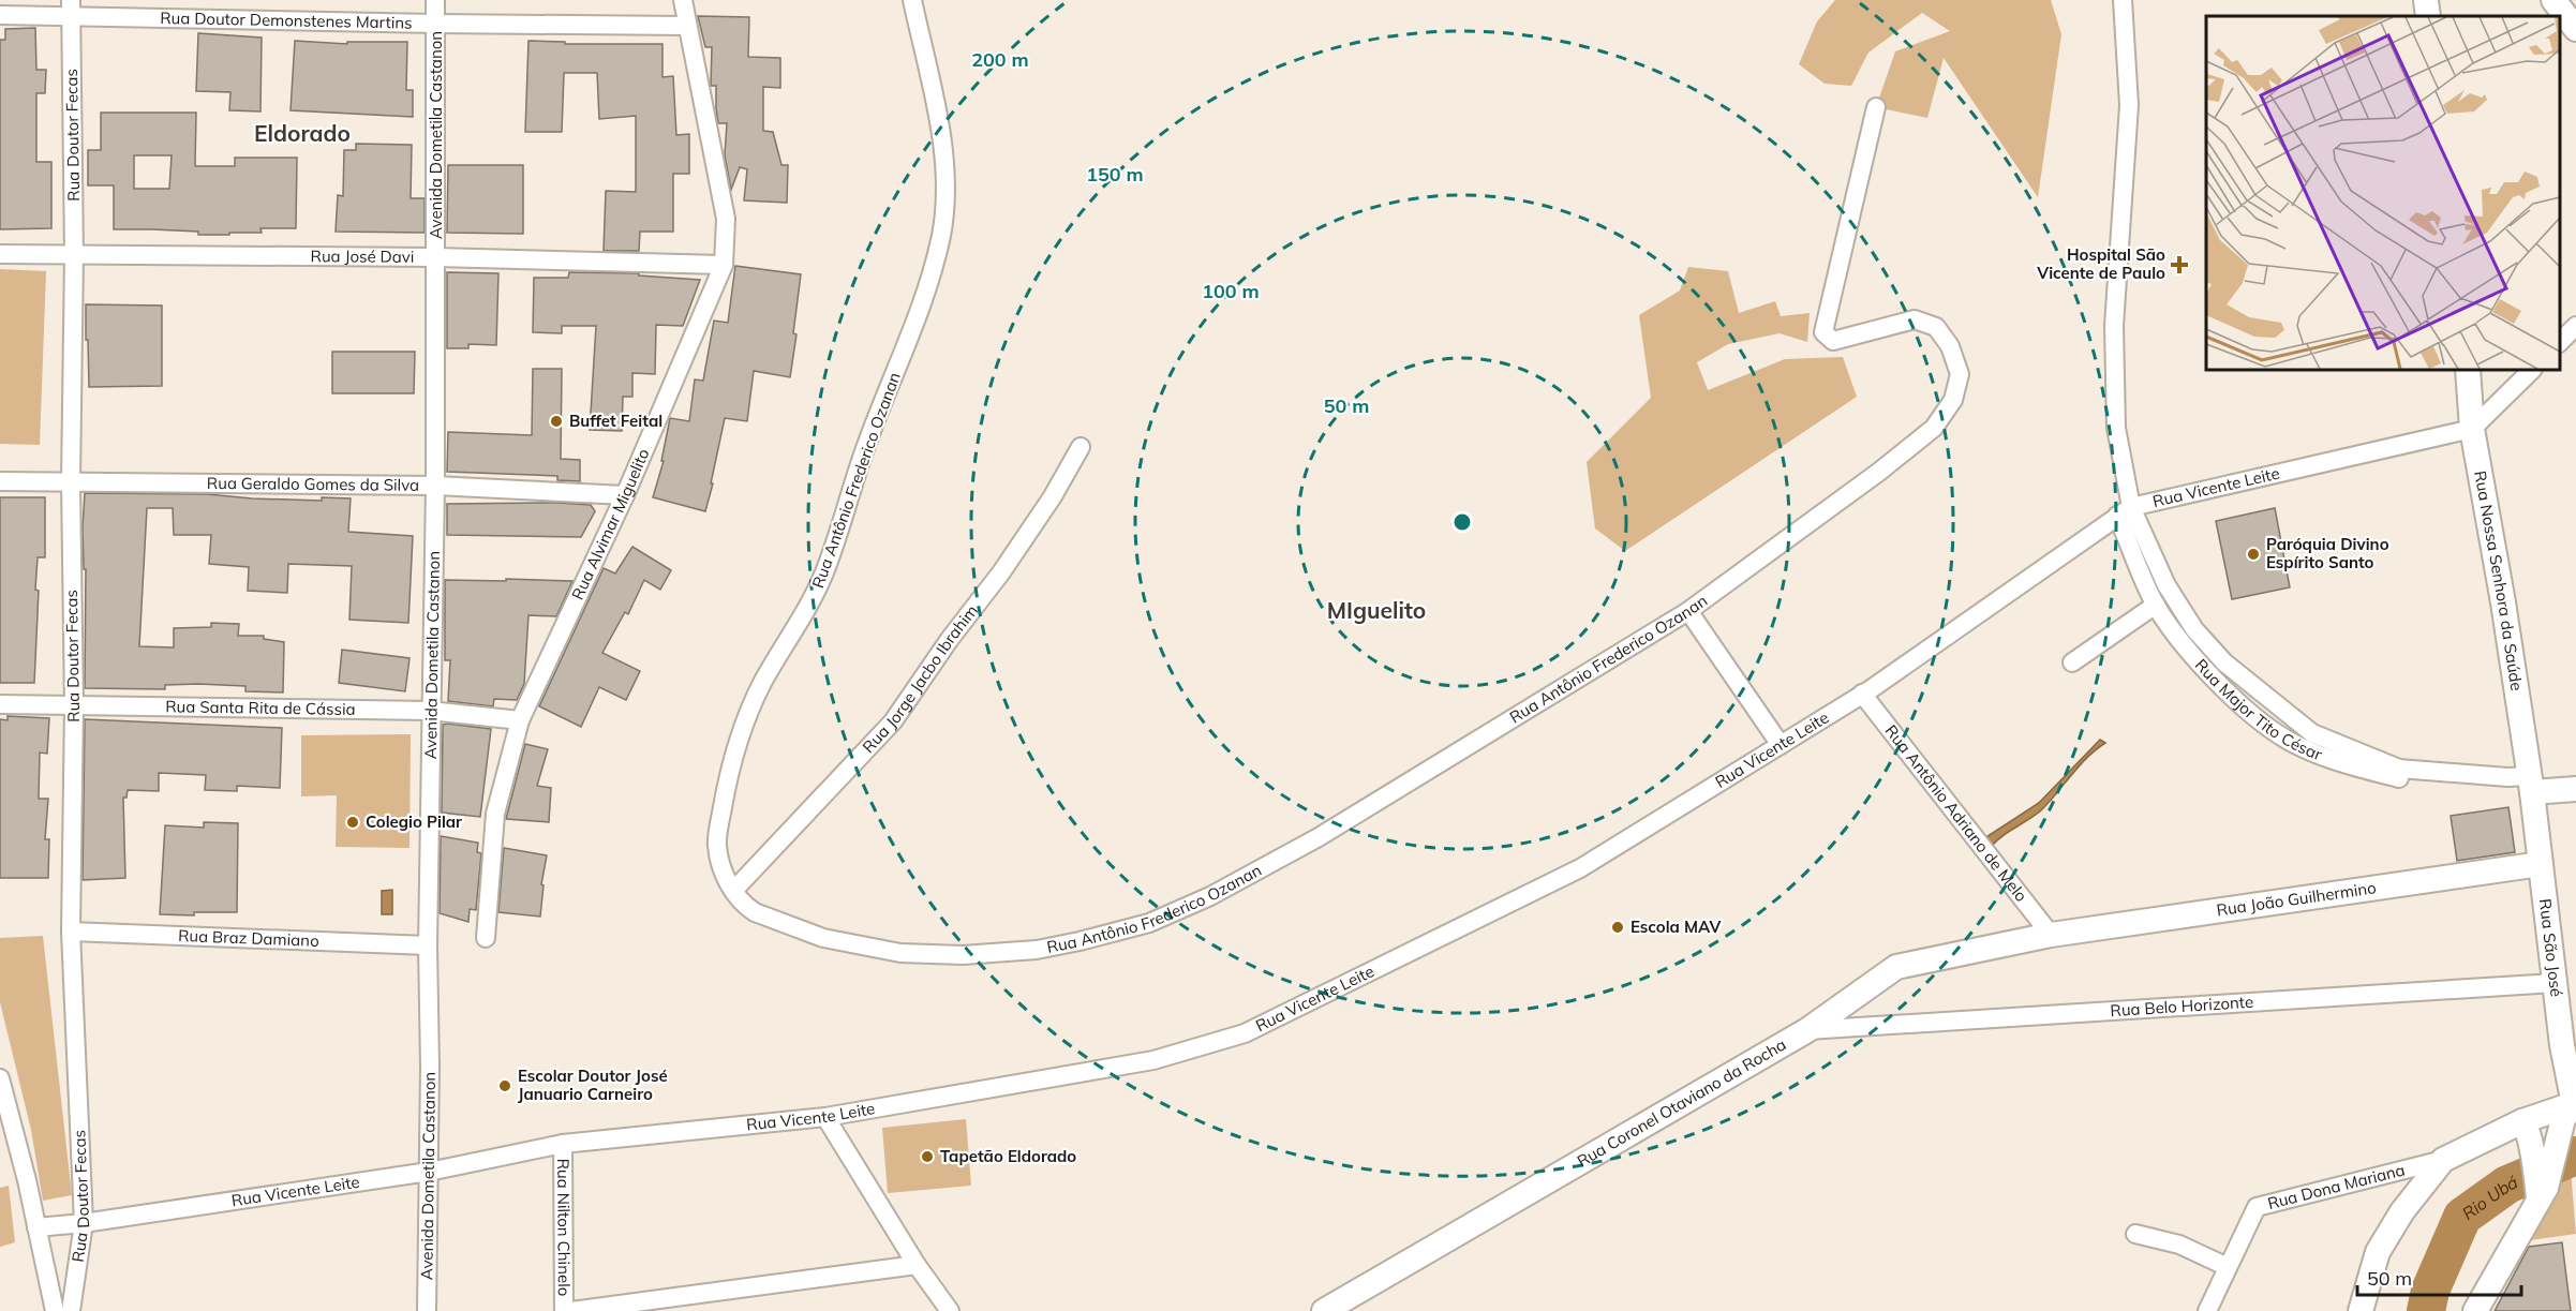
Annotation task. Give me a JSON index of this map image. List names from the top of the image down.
{
  "streets": {
    "street": [
      "Rua Doutor Demonstenes Martins",
      "Rua Doutor Fecas",
      "Avenida Dometila Castanon",
      "Rua José Davi",
      "Rua Antônio Frederico Ozanan",
      "Rua Geraldo Gomes da Silva",
      "Rua Vicente Leite",
      "Rua Alvimar Miguelito",
      "Rua Nossa Senhora da Saúde",
      "Rua Jorge Jacbo Ibrahim",
      "Rua Major Tito César",
      "Rua Santa Rita de Cássia",
      "Rua Antônio Adriano de Melo",
      "Rua João Guilhermino",
      "Rua Braz Damiano",
      "Rua São José",
      "Rua Belo Horizonte",
      "Rua Coronel Otaviano da Rocha",
      "Rua Dona Mariana",
      "Rua Nilton Chinelo"
    ]
  },
  "crossings": [
    ["Rua Doutor Demonstenes Martins", "Rua Doutor Fecas"],
    ["Rua Doutor Demonstenes Martins", "Avenida Dometila Castanon"],
    ["Rua Doutor Demonstenes Martins", "Rua Alvimar Miguelito"],
    ["Rua Doutor Fecas", "Rua José Davi"],
    ["Rua Doutor Fecas", "Rua Geraldo Gomes da Silva"],
    ["Rua Doutor Fecas", "Rua Vicente Leite"],
    ["Rua Doutor Fecas", "Rua Santa Rita de Cássia"],
    ["Rua Doutor Fecas", "Rua Braz Damiano"],
    ["Avenida Dometila Castanon", "Rua José Davi"],
    ["Avenida Dometila Castanon", "Rua Geraldo Gomes da Silva"],
    ["Avenida Dometila Castanon", "Rua Vicente Leite"],
    ["Avenida Dometila Castanon", "Rua Santa Rita de Cássia"],
    ["Avenida Dometila Castanon", "Rua Braz Damiano"],
    ["Rua José Davi", "Rua Alvimar Miguelito"],
    ["Rua Antônio Frederico Ozanan", "Rua Jorge Jacbo Ibrahim"],
    ["Rua Geraldo Gomes da Silva", "Rua Alvimar Miguelito"],
    ["Rua Vicente Leite", "Rua Nossa Senhora da Saúde"],
    ["Rua Vicente Leite", "Rua Major Tito César"],
    ["Rua Vicente Leite", "Rua Antônio Adriano de Melo"],
    ["Rua Vicente Leite", "Rua Nilton Chinelo"],
    ["Rua Alvimar Miguelito", "Rua Santa Rita de Cássia"],
    ["Rua Nossa Senhora da Saúde", "Rua São José"],
    ["Rua Antônio Adriano de Melo", "Rua João Guilhermino"],
    ["Rua Antônio Adriano de Melo", "Rua Coronel Otaviano da Rocha"],
    ["Rua João Guilhermino", "Rua São José"],
    ["Rua João Guilhermino", "Rua Coronel Otaviano da Rocha"],
    ["Rua São José", "Rua Belo Horizonte"],
    ["Rua Belo Horizonte", "Rua Coronel Otaviano da Rocha"]
  ],
  "districts": ["Eldorado", "MIguelito"],
  "water": ["Rio Ubá"],
  "places": {
    "health": ["Hospital São Vicente de Paulo"],
    "other": [
      "Buffet Feital",
      "Paróquia Divino Espírito Santo",
      "Colegio Pilar",
      "Escola MAV",
      "Escolar Doutor José Januario Carneiro",
      "Tapetão Eldorado"
    ]
  },
  "scale_bar": "50 m",
  "rings": [
    "200 m",
    "150 m",
    "100 m",
    "50 m"
  ]
}
